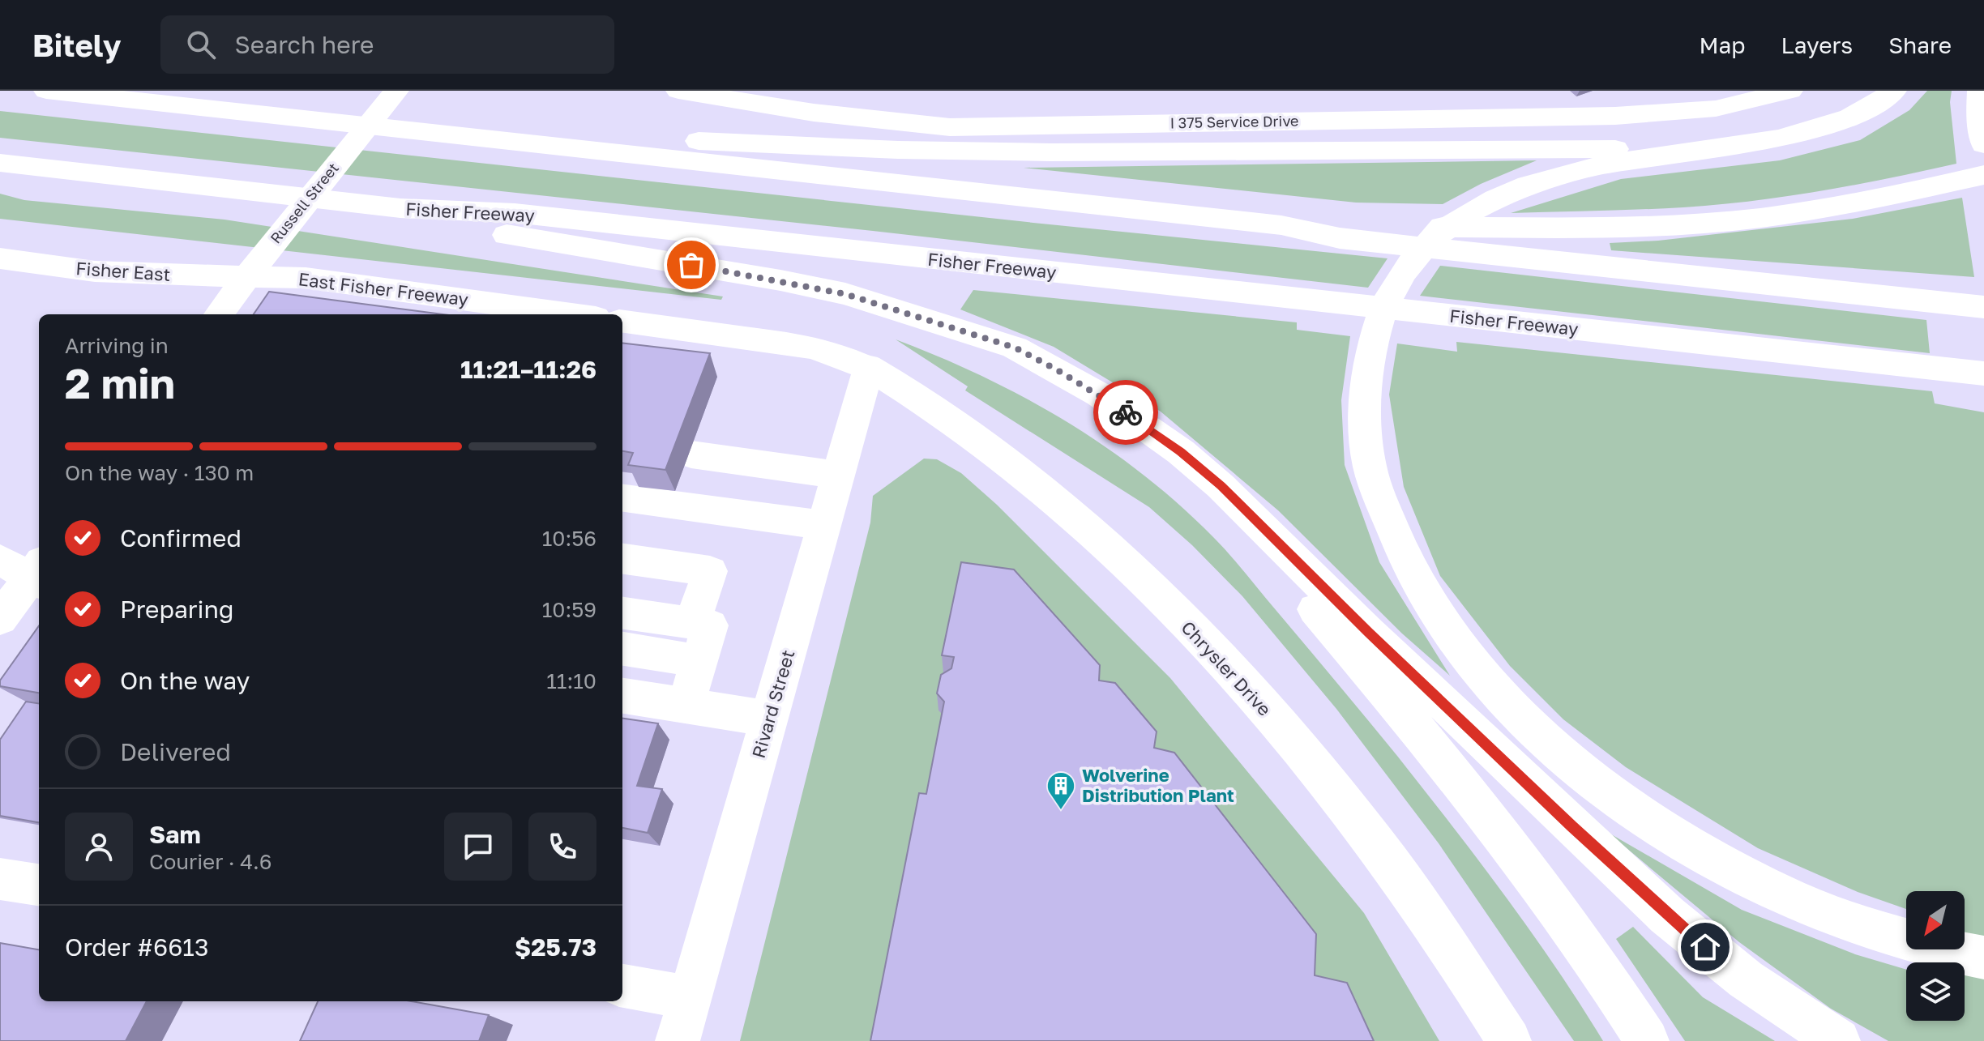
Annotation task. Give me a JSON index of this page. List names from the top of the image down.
{
  "streets": {
    "main road": [
      "I 375 Service Drive",
      "Russell Street",
      "Fisher Freeway",
      "Fisher East",
      "East Fisher Freeway",
      "Chrysler Drive",
      "Rivard Street"
    ]
  },
  "crossings": [
    ["Russell Street", "Fisher East"],
    ["Russell Street", "East Fisher Freeway"],
    ["Fisher East", "East Fisher Freeway"],
    ["Chrysler Drive", "Rivard Street"]
  ],
  "places": {
    "building": ["Wolverine Distribution Plant"]
  },
  "north": "bottom left",
  "page": {
    "header": "Bitely",
    "search": "Search here",
    "nav": ["Map", "Layers", "Share"],
    "heading": ["2 min", "Arriving in", "11:21–11:26"],
    "panel": [
      "Sam",
      "Courier · 4.6",
      "Order #6613",
      "$25.73"
    ],
    "bar": "On the way · 130 m",
    "list": [
      ["Confirmed", "10:56"],
      ["Preparing", "10:59"],
      ["On the way", "11:10"],
      "Delivered"
    ]
  }
}
